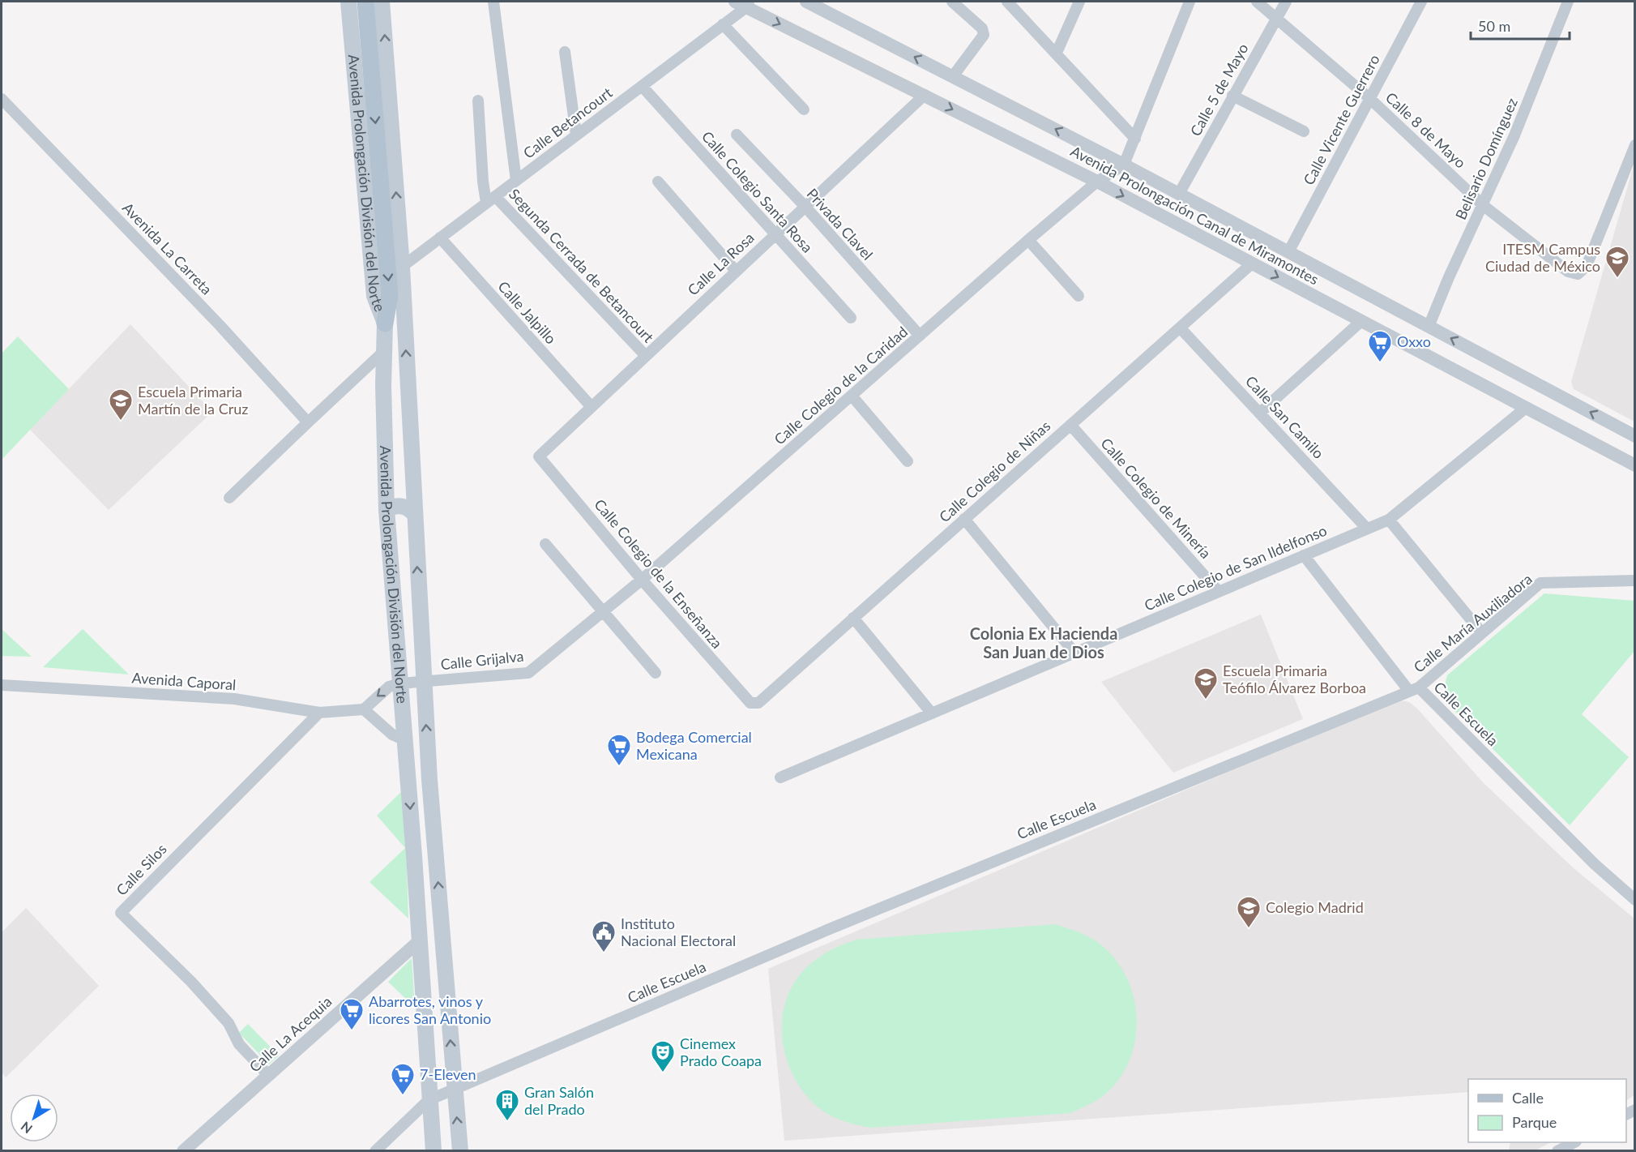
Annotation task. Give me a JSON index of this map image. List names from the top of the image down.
{
  "streets": {
    "main road": ["Avenida Prolongación División del Norte"],
    "street": [
      "Calle 5 de Mayo",
      "Calle Vicente Guerrero",
      "Calle Betancourt",
      "Calle 8 de Mayo",
      "Belisario Domínguez",
      "Calle Colegio Santa Rosa",
      "Avenida Prolongación Canal de Miramontes",
      "Privada Clavel",
      "Avenida La Carreta",
      "Calle La Rosa",
      "Segunda Cerrada de Betancourt",
      "Calle Jalpillo",
      "Calle Colegio de la Caridad",
      "Calle San Camilo",
      "Calle Colegio de Niñas",
      "Calle Colegio de Minería",
      "Calle Colegio de San Ildelfonso",
      "Calle Colegio de la Enseñanza",
      "Calle María Auxiliadora",
      "Calle Grijalva",
      "Avenida Caporal",
      "Calle Escuela",
      "Calle Silos",
      "Calle La Acequia"
    ]
  },
  "crossings": [
    ["Calle 5 de Mayo", "Calle 8 de Mayo"],
    ["Calle 5 de Mayo", "Avenida Prolongación Canal de Miramontes"],
    ["Calle Vicente Guerrero", "Calle 8 de Mayo"],
    ["Calle Vicente Guerrero", "Avenida Prolongación Canal de Miramontes"],
    ["Calle Betancourt", "Avenida Prolongación División del Norte"],
    ["Calle Betancourt", "Calle Colegio Santa Rosa"],
    ["Calle Betancourt", "Avenida Prolongación Canal de Miramontes"],
    ["Calle Betancourt", "Segunda Cerrada de Betancourt"],
    ["Calle Betancourt", "Calle Jalpillo"],
    ["Calle 8 de Mayo", "Belisario Domínguez"],
    ["Belisario Domínguez", "Avenida Prolongación Canal de Miramontes"],
    ["Avenida Prolongación División del Norte", "Calle Grijalva"],
    ["Avenida Prolongación División del Norte", "Calle Escuela"],
    ["Avenida Prolongación División del Norte", "Calle La Acequia"],
    ["Calle Colegio Santa Rosa", "Calle La Rosa"],
    ["Avenida Prolongación Canal de Miramontes", "Calle La Rosa"],
    ["Avenida Prolongación Canal de Miramontes", "Calle Colegio de la Caridad"],
    ["Avenida Prolongación Canal de Miramontes", "Calle Colegio de Niñas"],
    ["Avenida Prolongación Canal de Miramontes", "Calle Colegio de San Ildelfonso"],
    ["Privada Clavel", "Calle La Rosa"],
    ["Privada Clavel", "Calle Colegio de la Caridad"],
    ["Calle La Rosa", "Segunda Cerrada de Betancourt"],
    ["Calle La Rosa", "Calle Jalpillo"],
    ["Calle La Rosa", "Calle Colegio de la Enseñanza"],
    ["Calle Colegio de la Caridad", "Calle Colegio de la Enseñanza"],
    ["Calle Colegio de la Caridad", "Calle Grijalva"],
    ["Calle San Camilo", "Calle Colegio de Niñas"],
    ["Calle San Camilo", "Calle Colegio de San Ildelfonso"],
    ["Calle Colegio de Niñas", "Calle Colegio de Minería"],
    ["Calle Colegio de Niñas", "Calle Colegio de la Enseñanza"],
    ["Calle Colegio de Minería", "Calle Colegio de San Ildelfonso"],
    ["Calle María Auxiliadora", "Calle Escuela"],
    ["Avenida Caporal", "Calle Silos"],
    ["Calle Silos", "Calle La Acequia"]
  ],
  "districts": ["Colonia Ex Hacienda San Juan de Dios"],
  "places": {
    "school or university": [
      "ITESM Campus Ciudad de México",
      "Escuela Primaria Martín de la Cruz",
      "Escuela Primaria Teófilo Álvarez Borboa",
      "Colegio Madrid"
    ],
    "supermarket": [
      "Oxxo",
      "Bodega Comercial Mexicana",
      "Abarrotes, vinos y licores San Antonio",
      "7-Eleven"
    ],
    "public building": ["Instituto Nacional Electoral"],
    "theatre": ["Cinemex Prado Coapa"],
    "building": ["Gran Salón del Prado"]
  },
  "legend": ["Calle", "Parque"],
  "scale_bar": "50 m",
  "north": "bottom left"
}
